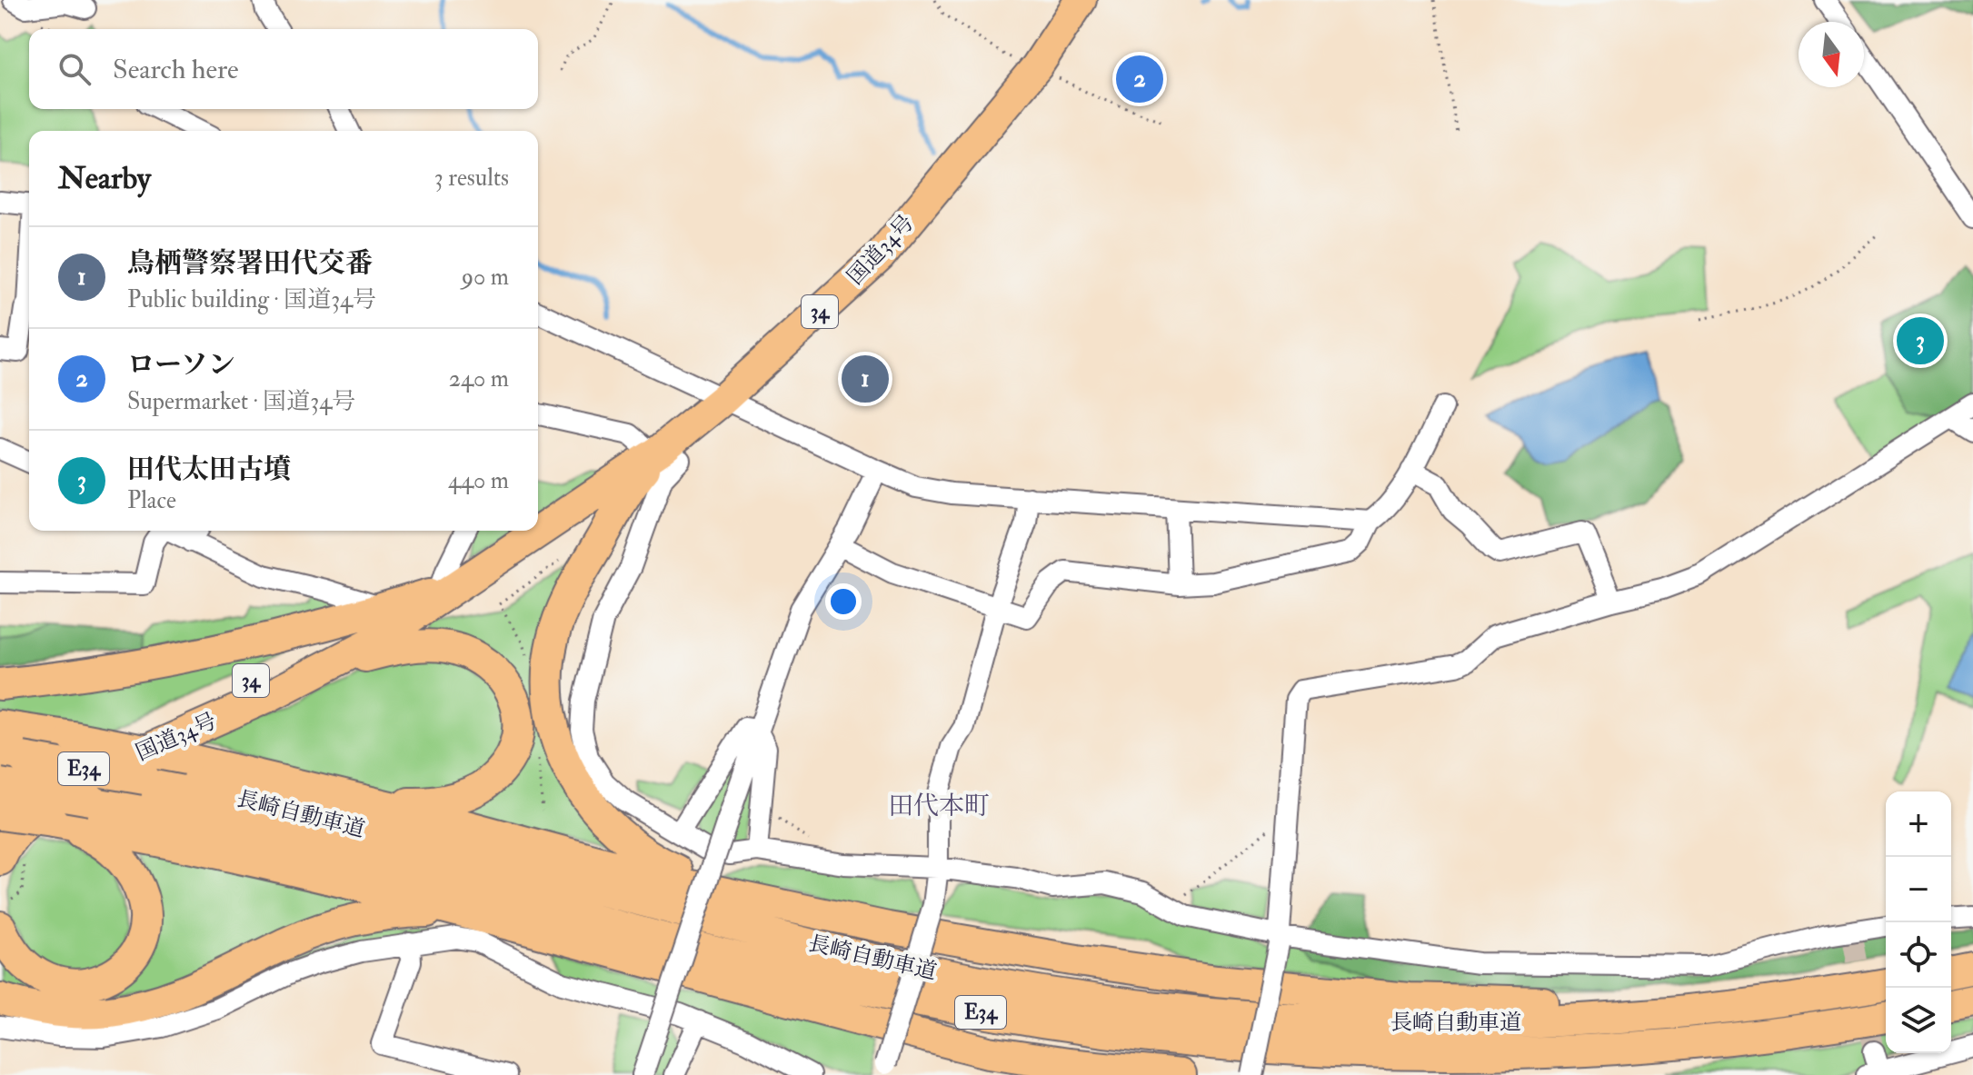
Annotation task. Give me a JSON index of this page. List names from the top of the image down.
{
  "streets": {
    "highway": [
      "国道34号",
      "34",
      "E34",
      "長崎自動車道"
    ]
  },
  "districts": ["田代本町"],
  "north": "bottom",
  "page": {
    "search": "Search here",
    "pins": ["2", "3", "1"],
    "heading": ["Nearby", "3 results"],
    "list": [
      {
        "mark": "1",
        "name": "鳥栖警察署田代交番",
        "note": "Public building · 国道34号",
        "value": "90 m"
      },
      {
        "mark": "2",
        "name": "ローソン",
        "note": "Supermarket · 国道34号",
        "value": "240 m"
      },
      {
        "mark": "3",
        "name": "田代太田古墳",
        "note": "Place",
        "value": "440 m"
      }
    ],
    "map_buttons": ["+", "−"]
  }
}
